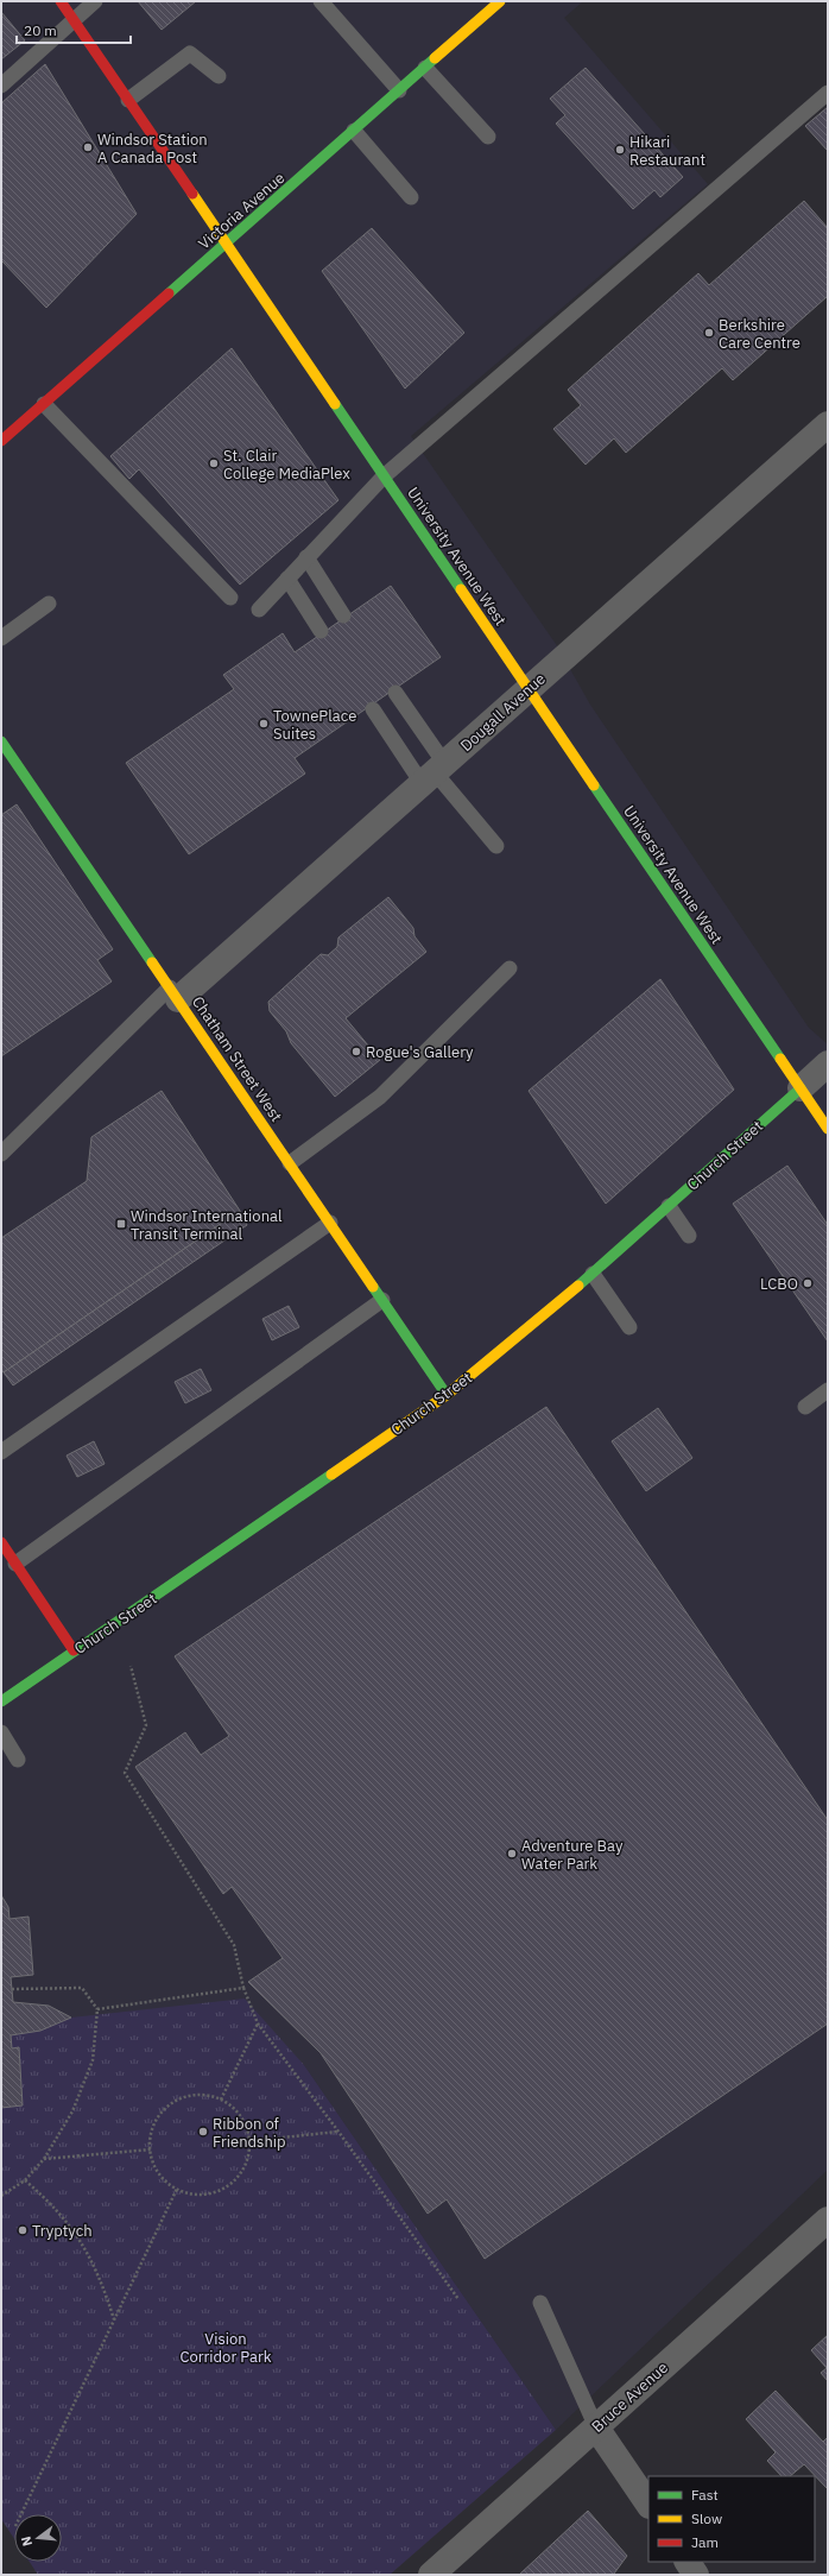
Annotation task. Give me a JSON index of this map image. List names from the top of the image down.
{
  "streets": {
    "street": [
      "Victoria Avenue",
      "University Avenue West",
      "Dougall Avenue",
      "Chatham Street West",
      "Church Street",
      "Bruce Avenue"
    ]
  },
  "crossings": [
    ["Victoria Avenue", "University Avenue West"],
    ["University Avenue West", "Dougall Avenue"],
    ["University Avenue West", "Church Street"],
    ["Dougall Avenue", "Chatham Street West"],
    ["Chatham Street West", "Church Street"]
  ],
  "parks": ["Vision Corridor Park"],
  "places": {
    "other": [
      "Windsor Station A Canada Post",
      "Hikari Restaurant",
      "Berkshire Care Centre",
      "St. Clair College MediaPlex",
      "TownePlace Suites",
      "Rogue's Gallery",
      "LCBO",
      "Adventure Bay Water Park",
      "Ribbon of Friendship",
      "Tryptych"
    ],
    "transit": ["Windsor International Transit Terminal"]
  },
  "legend": ["Fast", "Slow", "Jam"],
  "scale_bar": "20 m",
  "north": "left"
}
